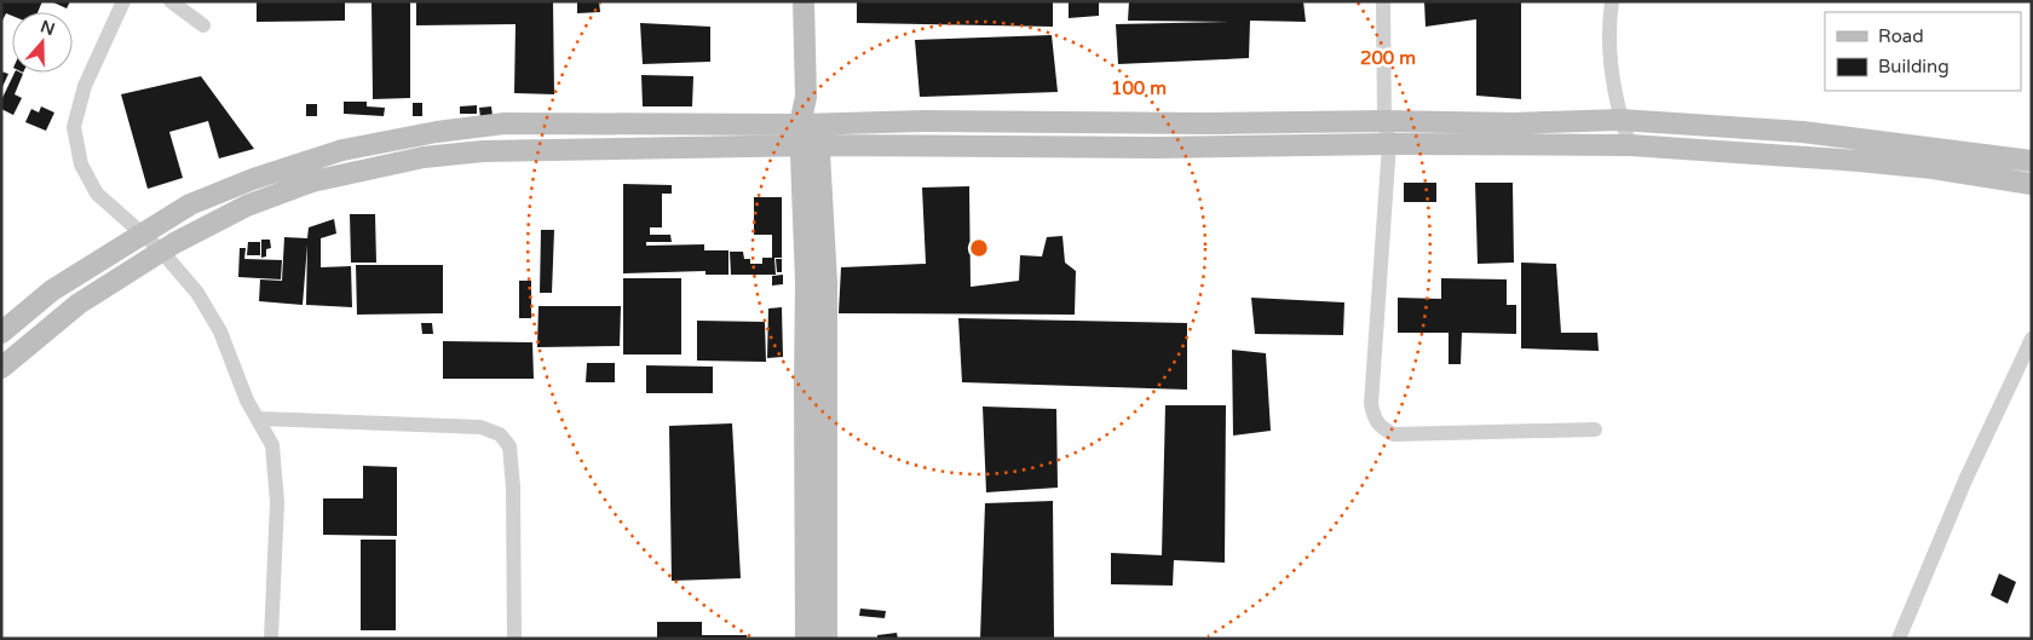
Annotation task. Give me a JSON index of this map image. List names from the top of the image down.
{
  "legend": ["Road", "Building"],
  "north": "top",
  "rings": ["200 m", "100 m"]
}
